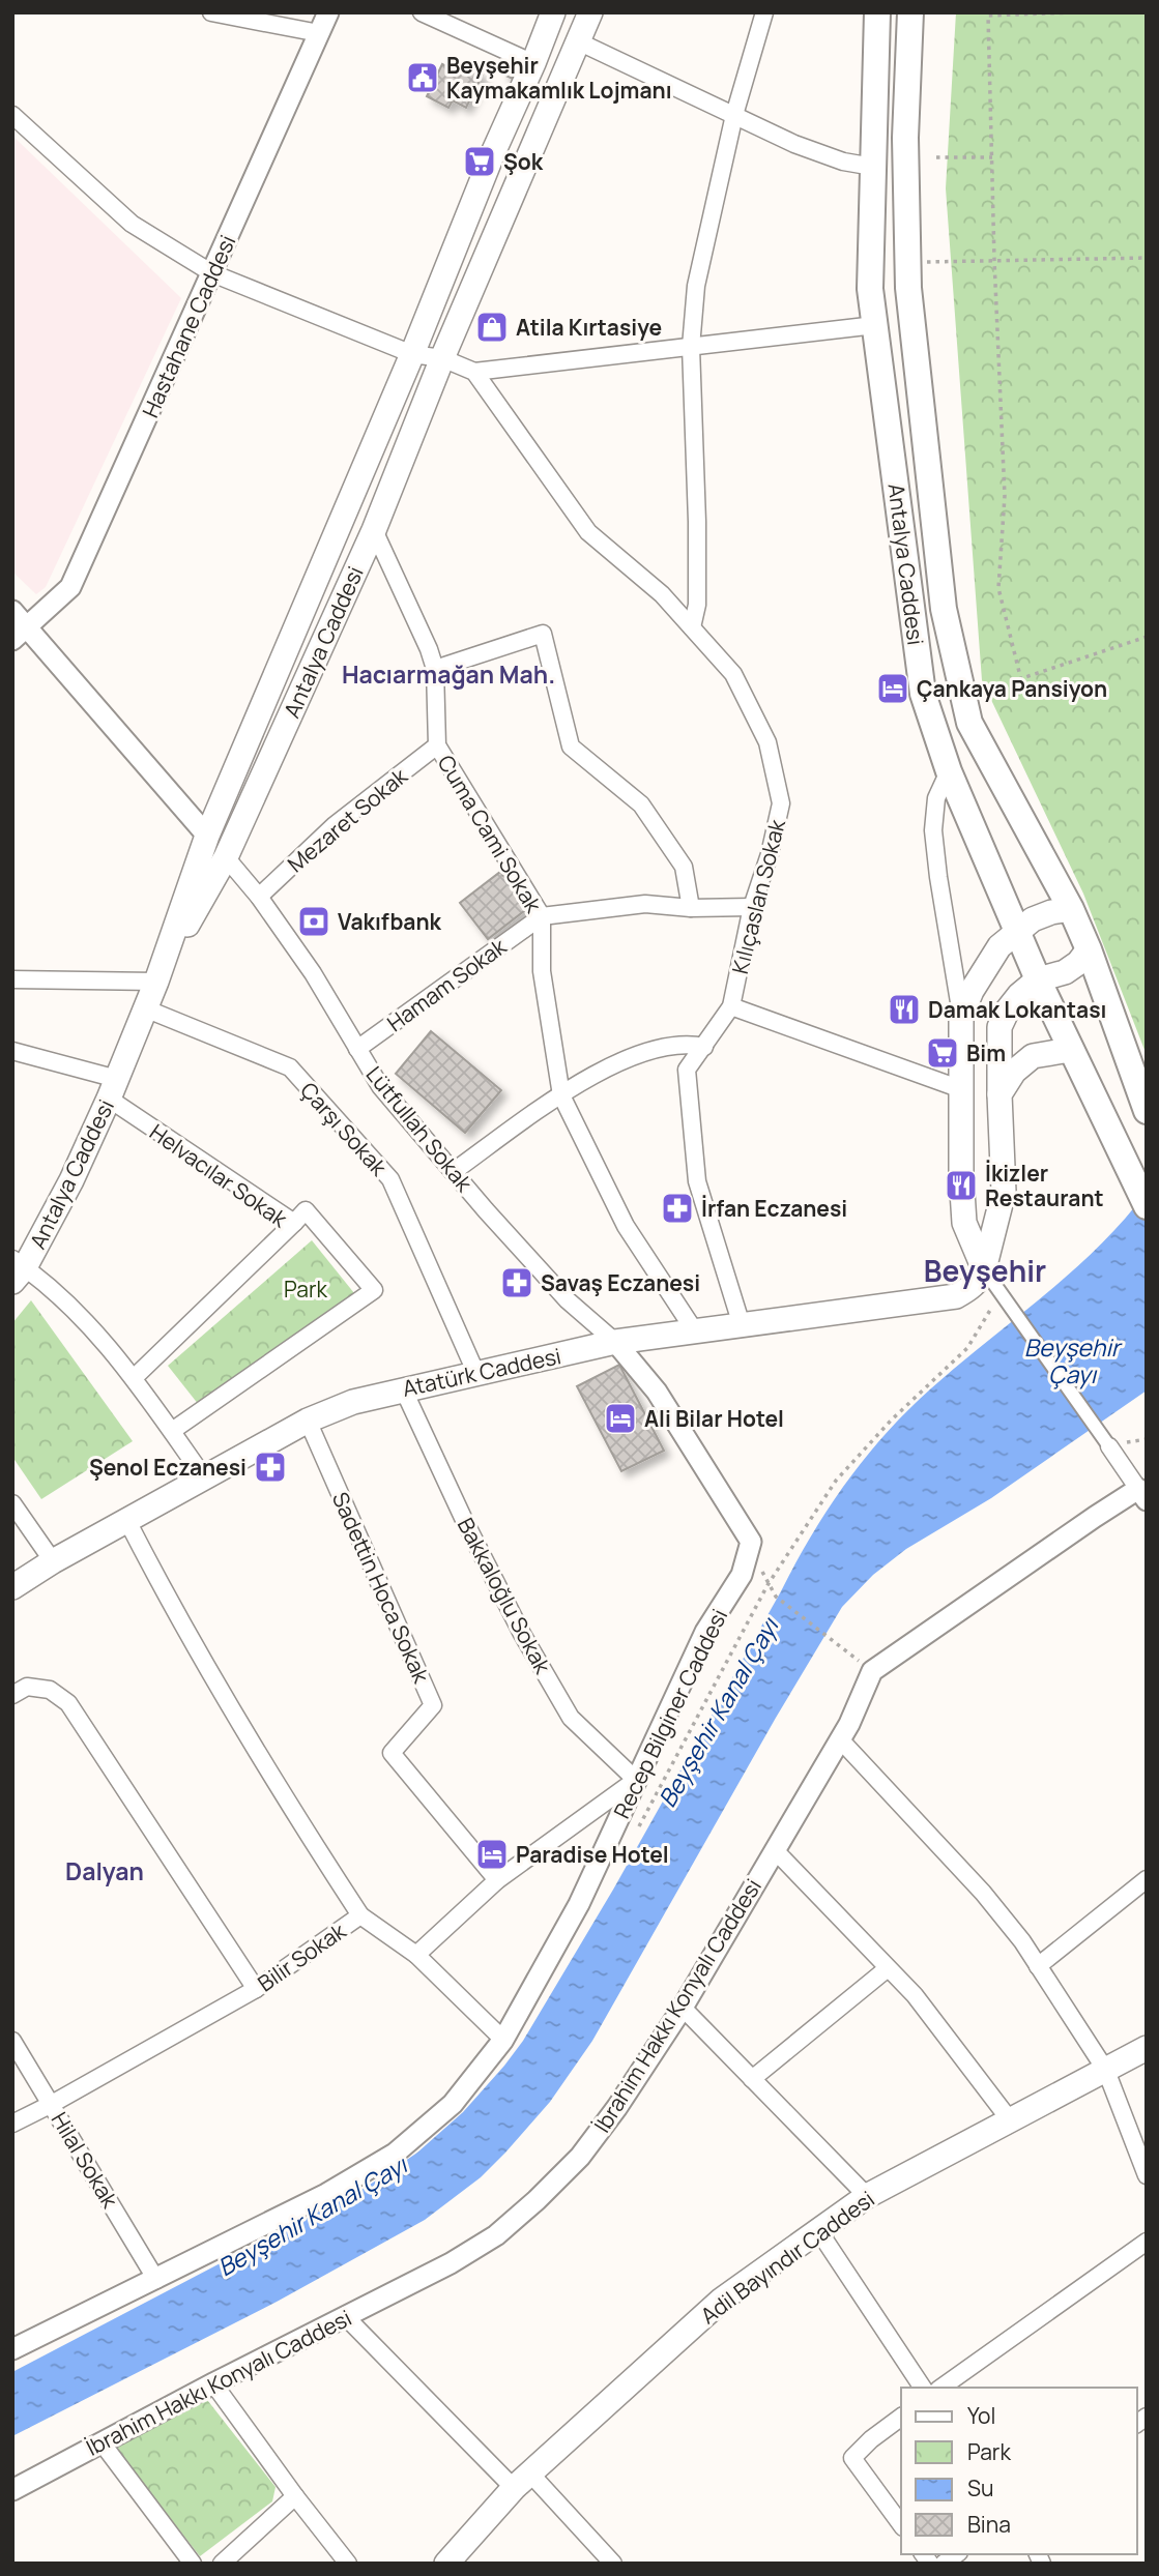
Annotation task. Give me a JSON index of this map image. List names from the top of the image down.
{
  "streets": {
    "main road": ["Antalya Caddesi", "Atatürk Caddesi", "Adil Bayındır Caddesi"],
    "street": [
      "Hastahane Caddesi",
      "Mezaret Sokak",
      "Cuma Cami Sokak",
      "Kılıçaslan Sokak",
      "Hamam Sokak",
      "Çarşı Sokak",
      "Lütfullah Sokak",
      "Helvacılar Sokak",
      "Sadettin Hoca Sokak",
      "Bakkaloğlu Sokak",
      "Recep Bilginer Caddesi",
      "Bilir Sokak",
      "İbrahim Hakkı Konyalı Caddesi",
      "Hilal Sokak"
    ]
  },
  "crossings": [
    ["Antalya Caddesi", "Cuma Cami Sokak"],
    ["Antalya Caddesi", "Çarşı Sokak"],
    ["Antalya Caddesi", "Lütfullah Sokak"],
    ["Antalya Caddesi", "Helvacılar Sokak"],
    ["Mezaret Sokak", "Cuma Cami Sokak"],
    ["Mezaret Sokak", "Lütfullah Sokak"],
    ["Cuma Cami Sokak", "Hamam Sokak"],
    ["Cuma Cami Sokak", "Atatürk Caddesi"],
    ["Kılıçaslan Sokak", "Hamam Sokak"],
    ["Kılıçaslan Sokak", "Atatürk Caddesi"],
    ["Hamam Sokak", "Lütfullah Sokak"],
    ["Çarşı Sokak", "Atatürk Caddesi"],
    ["Lütfullah Sokak", "Atatürk Caddesi"],
    ["Lütfullah Sokak", "Recep Bilginer Caddesi"],
    ["Atatürk Caddesi", "Sadettin Hoca Sokak"],
    ["Atatürk Caddesi", "Bakkaloğlu Sokak"],
    ["Atatürk Caddesi", "Recep Bilginer Caddesi"],
    ["Bakkaloğlu Sokak", "Recep Bilginer Caddesi"],
    ["Recep Bilginer Caddesi", "Bilir Sokak"],
    ["Recep Bilginer Caddesi", "Hilal Sokak"],
    ["Bilir Sokak", "Hilal Sokak"]
  ],
  "districts": ["Hacıarmağan Mah.", "Beyşehir", "Dalyan"],
  "water": ["Beyşehir Çayı", "Beyşehir Kanal Çayı"],
  "parks": ["Park"],
  "places": {
    "public building": ["Beyşehir Kaymakamlık Lojmanı"],
    "supermarket": ["Şok", "Bim"],
    "shop": ["Atila Kırtasiye"],
    "hotel": ["Çankaya Pansiyon", "Ali Bilar Hotel", "Paradise Hotel"],
    "bank": ["Vakıfbank"],
    "restaurant": ["Damak Lokantası", "İkizler Restaurant"],
    "pharmacy": ["İrfan Eczanesi", "Savaş Eczanesi", "Şenol Eczanesi"]
  },
  "legend": [
    "Yol",
    "Park",
    "Su",
    "Bina"
  ]
}
